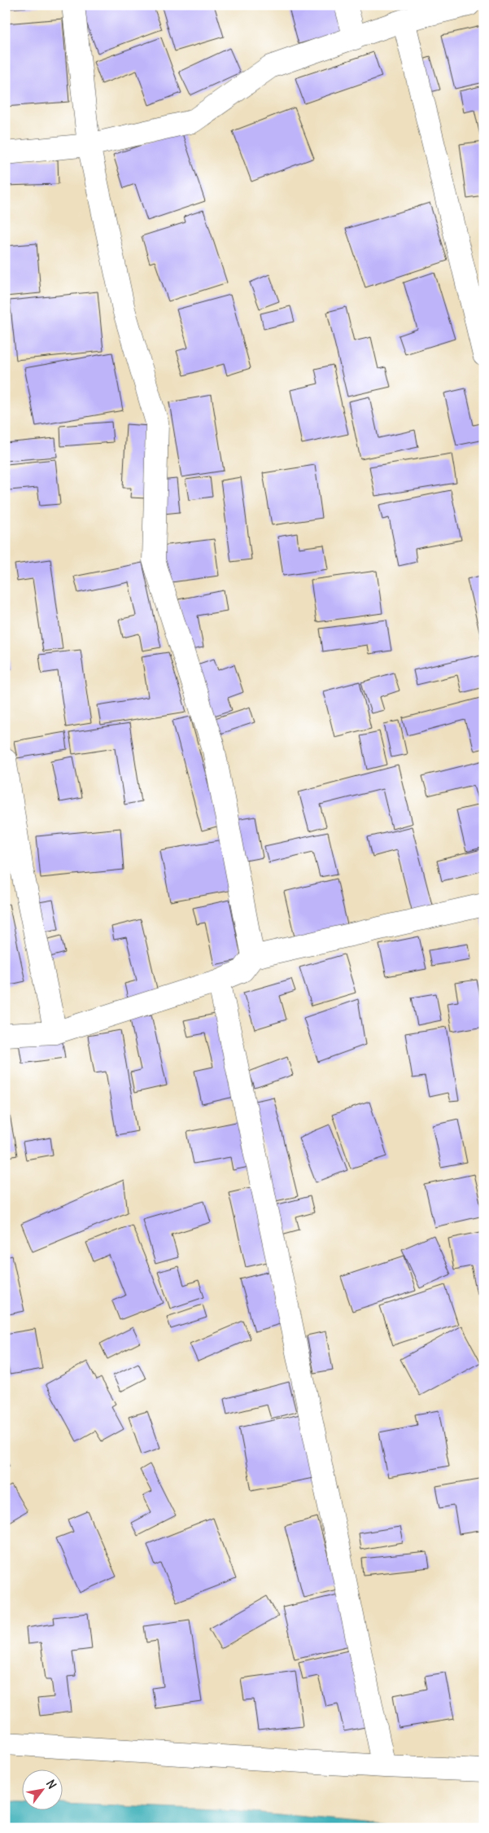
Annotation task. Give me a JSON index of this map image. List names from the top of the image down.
{
  "north": "top right"
}
